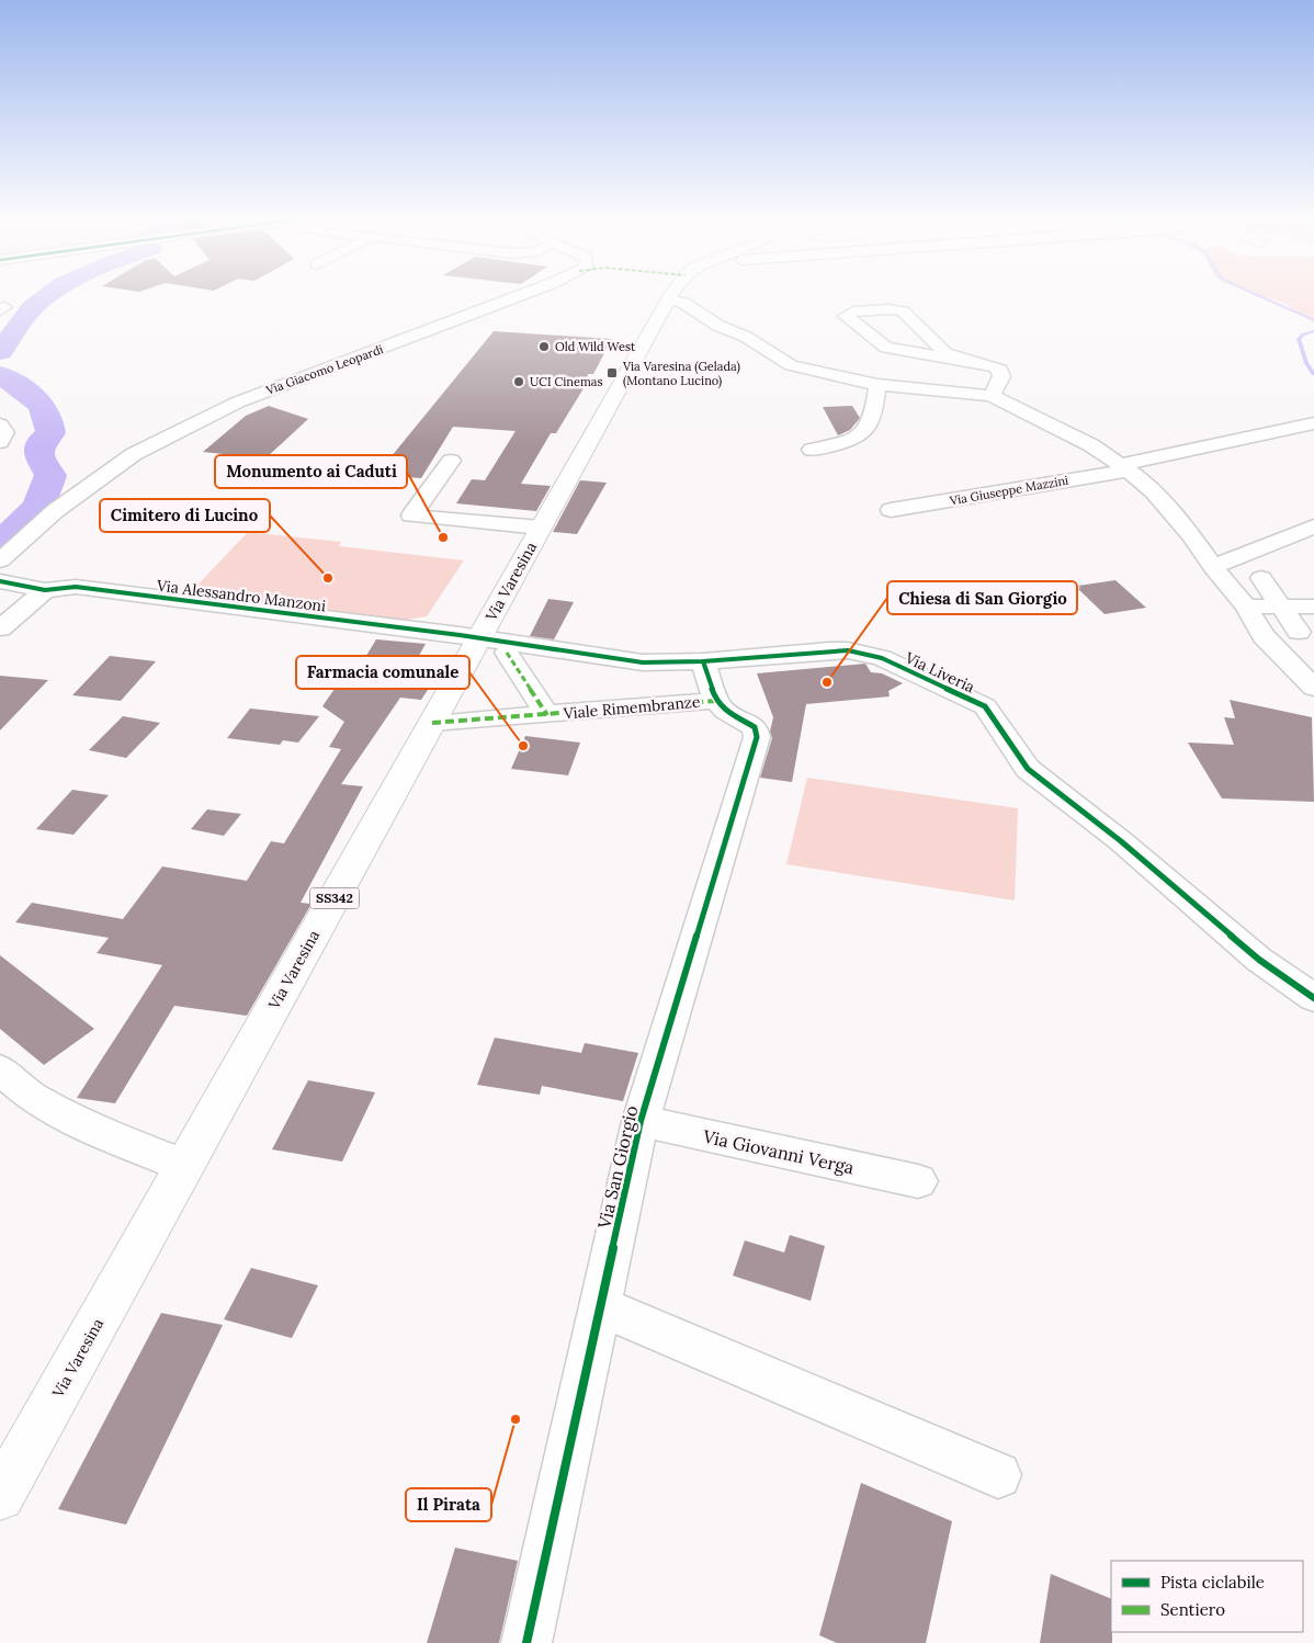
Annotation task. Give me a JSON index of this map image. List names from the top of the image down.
{
  "streets": {
    "main road": ["Via Varesina", "SS342"],
    "street": [
      "Via Giacomo Leopardi",
      "Via Giuseppe Mazzini",
      "Via Alessandro Manzoni",
      "Via Liveria",
      "Viale Rimembranze",
      "Via Giovanni Verga",
      "Via San Giorgio"
    ]
  },
  "crossings": [
    ["Via Varesina", "Via Alessandro Manzoni"],
    ["Via Varesina", "Via Liveria"],
    ["Via Varesina", "Viale Rimembranze"],
    ["Via Alessandro Manzoni", "Via Liveria"],
    ["Via Alessandro Manzoni", "Viale Rimembranze"],
    ["Via Liveria", "Viale Rimembranze"],
    ["Viale Rimembranze", "Via San Giorgio"],
    ["Via Giovanni Verga", "Via San Giorgio"]
  ],
  "places": {
    "other": [
      "Old Wild West",
      "UCI Cinemas",
      "Monumento ai Caduti",
      "Cimitero di Lucino",
      "Chiesa di San Giorgio",
      "Farmacia comunale",
      "Il Pirata"
    ],
    "transit": ["Via Varesina (Gelada) (Montano Lucino)"]
  },
  "legend": ["Pista ciclabile", "Sentiero"]
}
